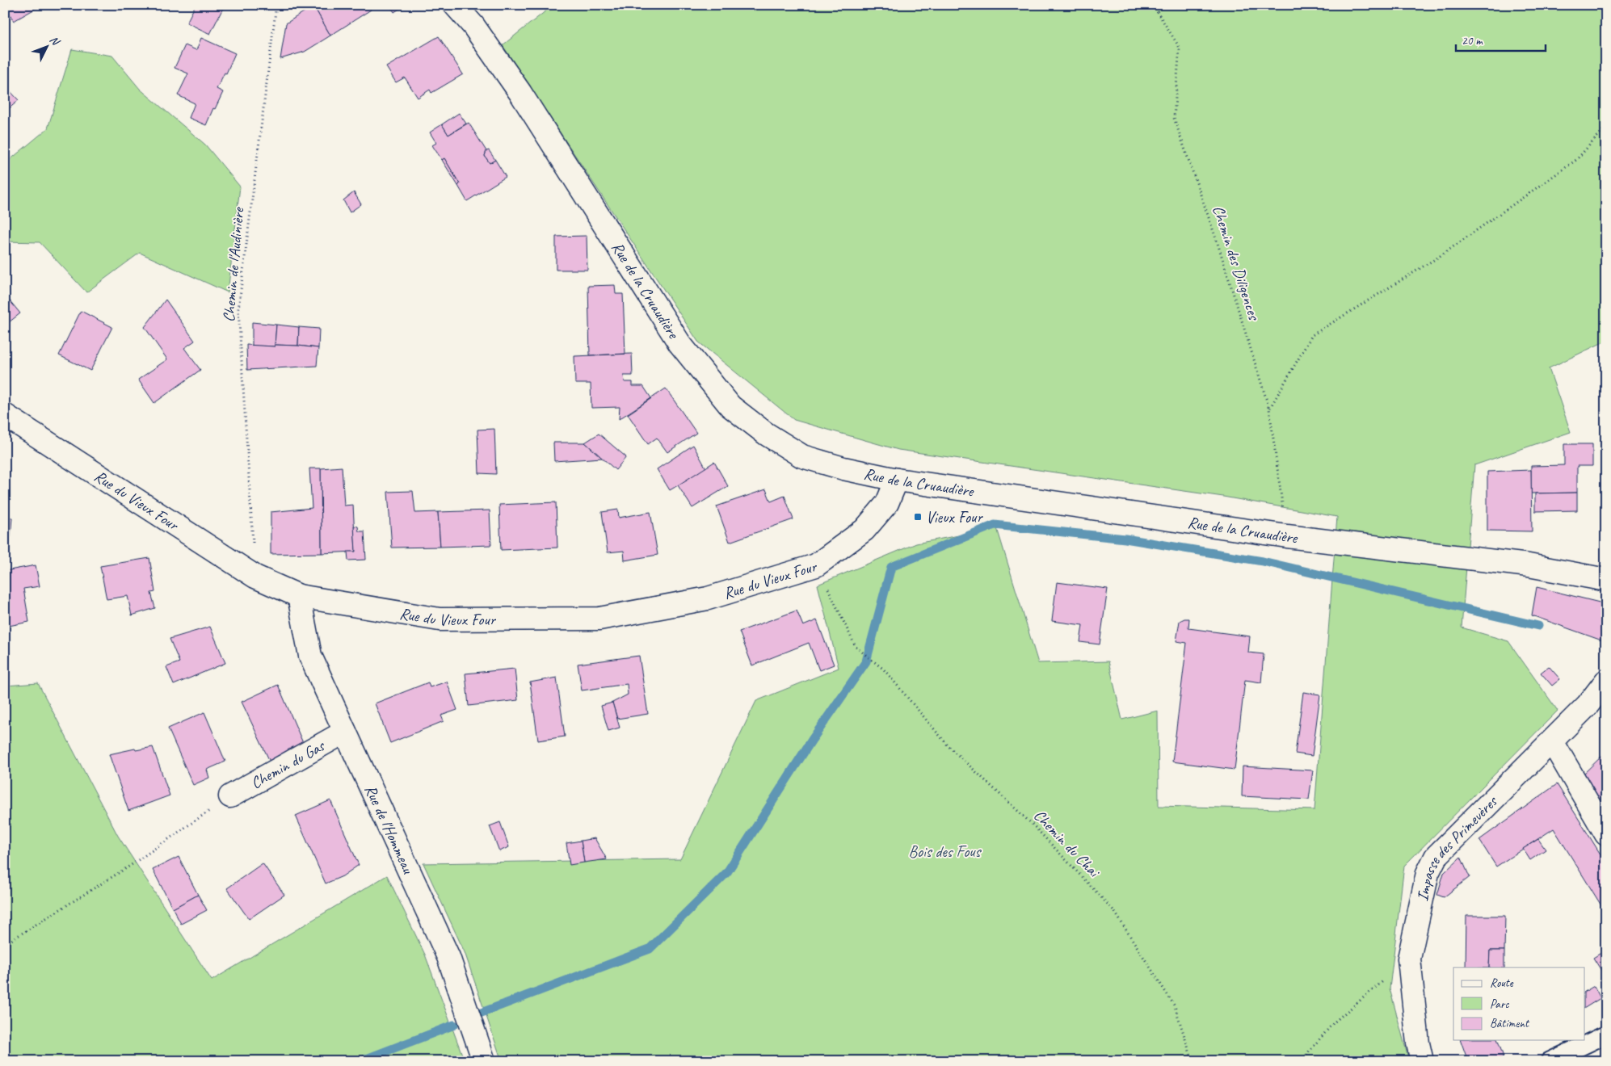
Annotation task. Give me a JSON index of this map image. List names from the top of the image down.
{
  "streets": {
    "street": [
      "Rue de la Cruaudière",
      "Rue du Vieux Four",
      "Chemin du Gas",
      "Rue de l'Hommeau",
      "Impasse des Primevères"
    ],
    "path": ["Chemin des Diligences", "Chemin de l'Audinière", "Chemin du Chai"]
  },
  "crossings": [
    ["Chemin des Diligences", "Rue de la Cruaudière"],
    ["Chemin de l'Audinière", "Rue du Vieux Four"],
    ["Rue de la Cruaudière", "Rue du Vieux Four"],
    ["Rue du Vieux Four", "Rue de l'Hommeau"],
    ["Rue du Vieux Four", "Chemin du Chai"],
    ["Chemin du Gas", "Rue de l'Hommeau"]
  ],
  "parks": ["Bois des Fous"],
  "places": {
    "transit": ["Vieux Four"]
  },
  "legend": ["Route", "Parc", "Bâtiment"],
  "scale_bar": "20 m",
  "north": "top right"
}
